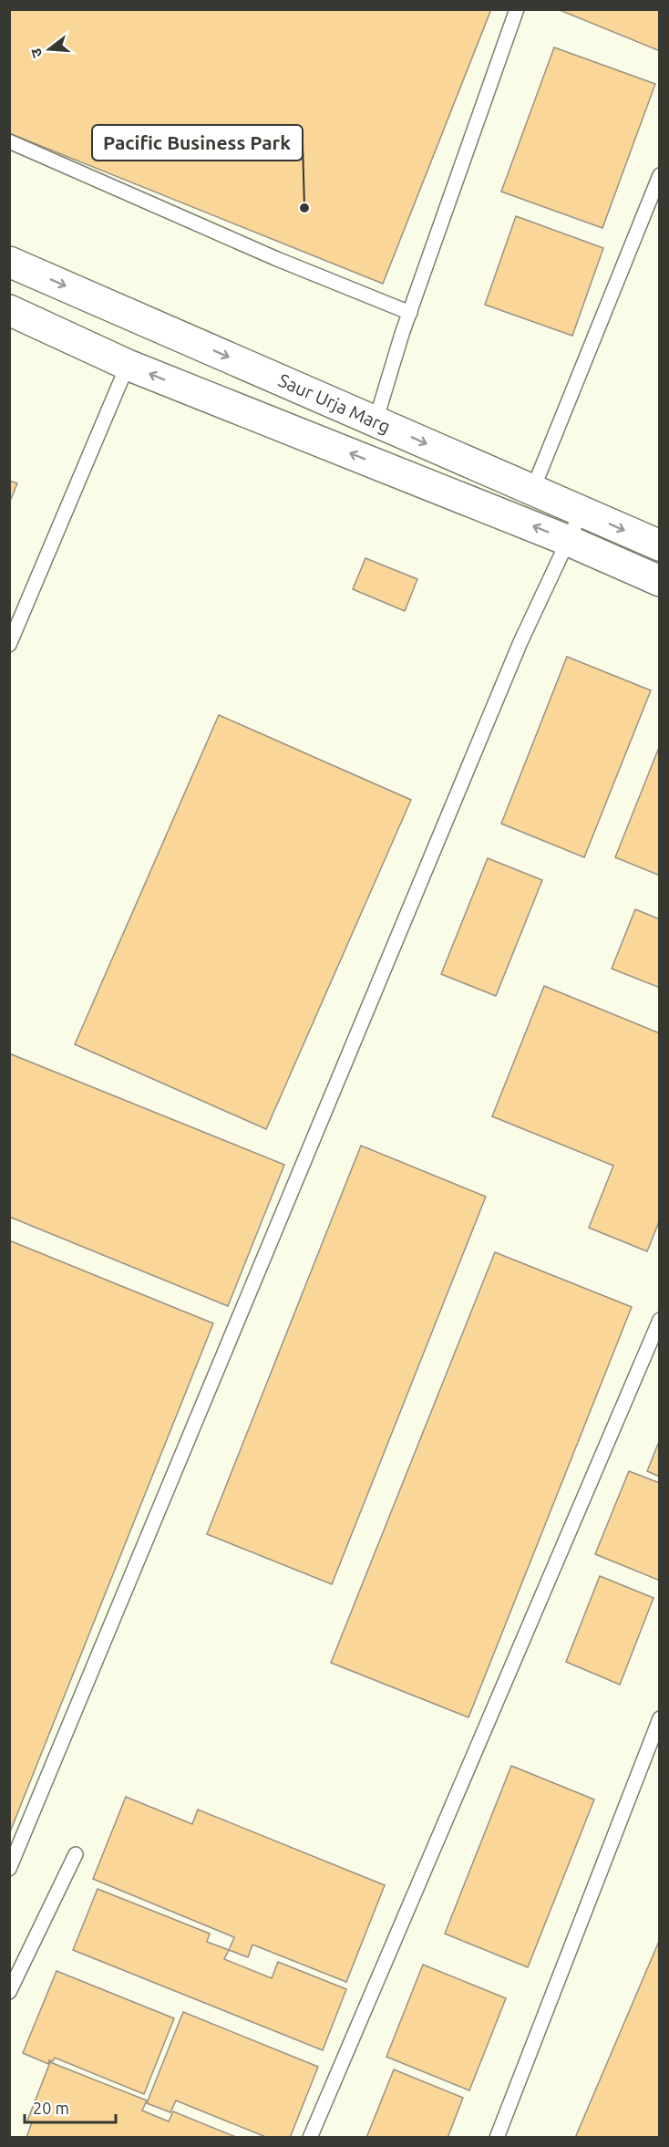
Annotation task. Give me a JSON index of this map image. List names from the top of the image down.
{
  "streets": {
    "street": ["Saur Urja Marg"]
  },
  "places": ["Pacific Business Park"],
  "scale_bar": "20 m",
  "north": "left"
}
